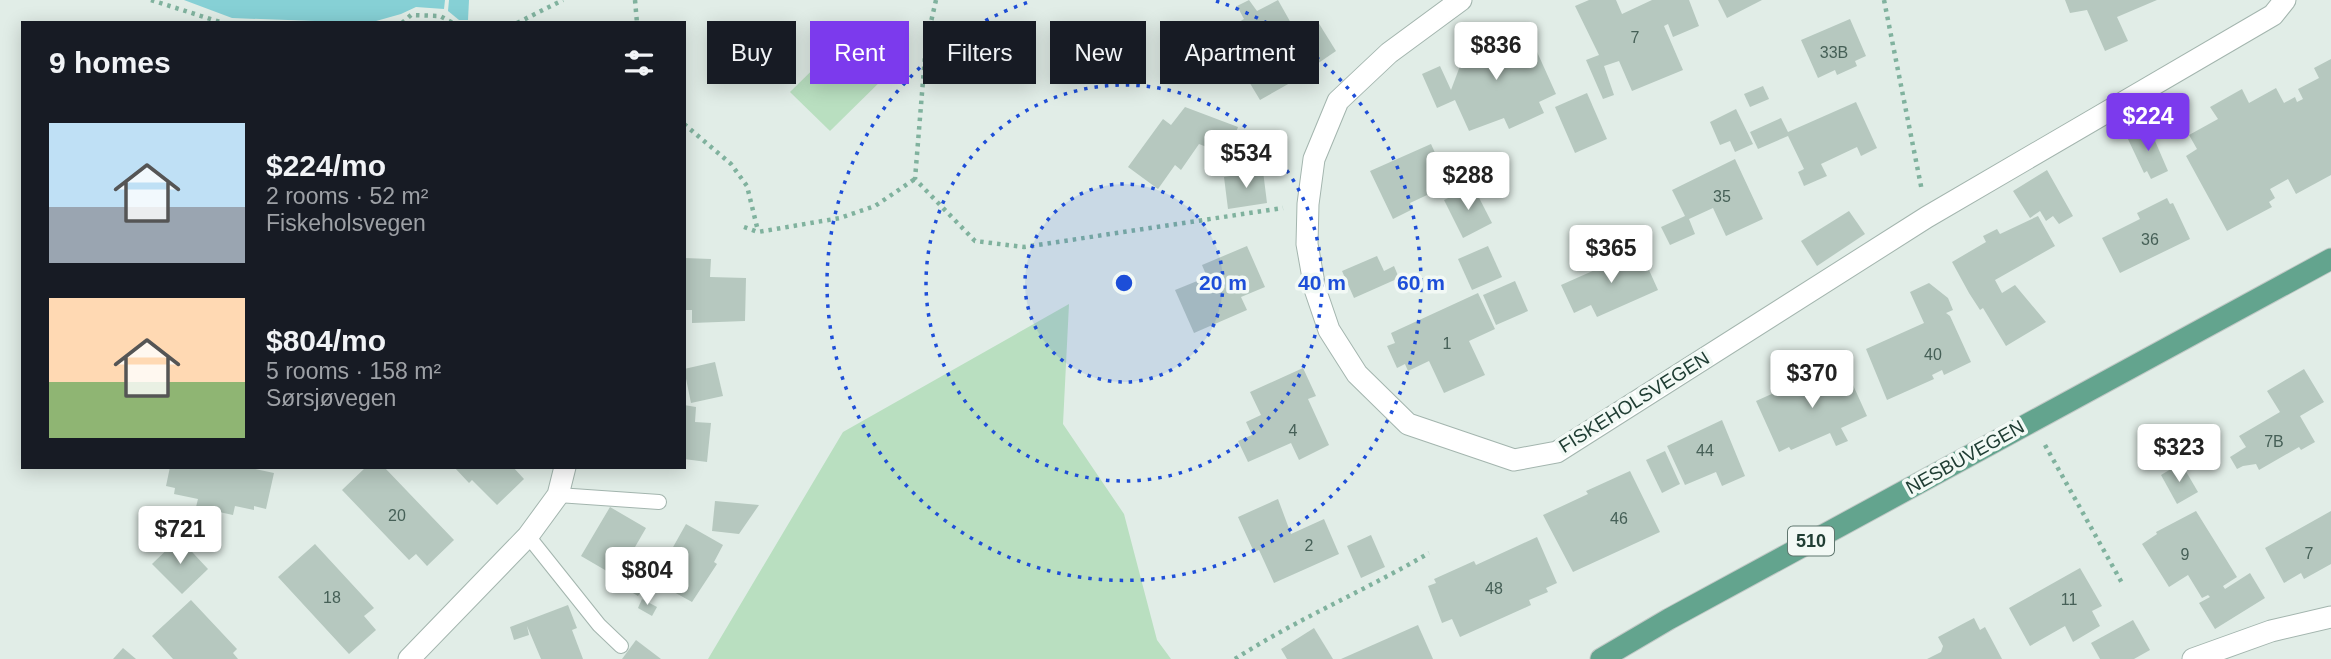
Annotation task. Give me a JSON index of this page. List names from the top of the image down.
{
  "streets": {
    "main road": ["NESBUVEGEN", "510"],
    "street": ["FISKEHOLSVEGEN"]
  },
  "house_numbers": [
    "7",
    "33B",
    "35",
    "36",
    "1",
    "40",
    "4",
    "7B",
    "44",
    "20",
    "46",
    "2",
    "7",
    "9",
    "48",
    "18",
    "11"
  ],
  "page": {
    "chip": [
      "Buy",
      "Rent",
      "Filters",
      "New",
      "Apartment"
    ],
    "heading": "9 homes",
    "price": [
      "$836",
      "$224",
      "$534",
      "$288",
      "$365",
      "$370",
      "$323",
      "$721",
      "$804"
    ],
    "list": [
      {
        "name": "$224/mo",
        "note": "2 rooms · 52 m² · Fiskeholsvegen"
      },
      {
        "name": "$804/mo",
        "note": "5 rooms · 158 m² · Sørsjøvegen"
      }
    ]
  },
  "rings": ["20 m", "40 m", "60 m"]
}
